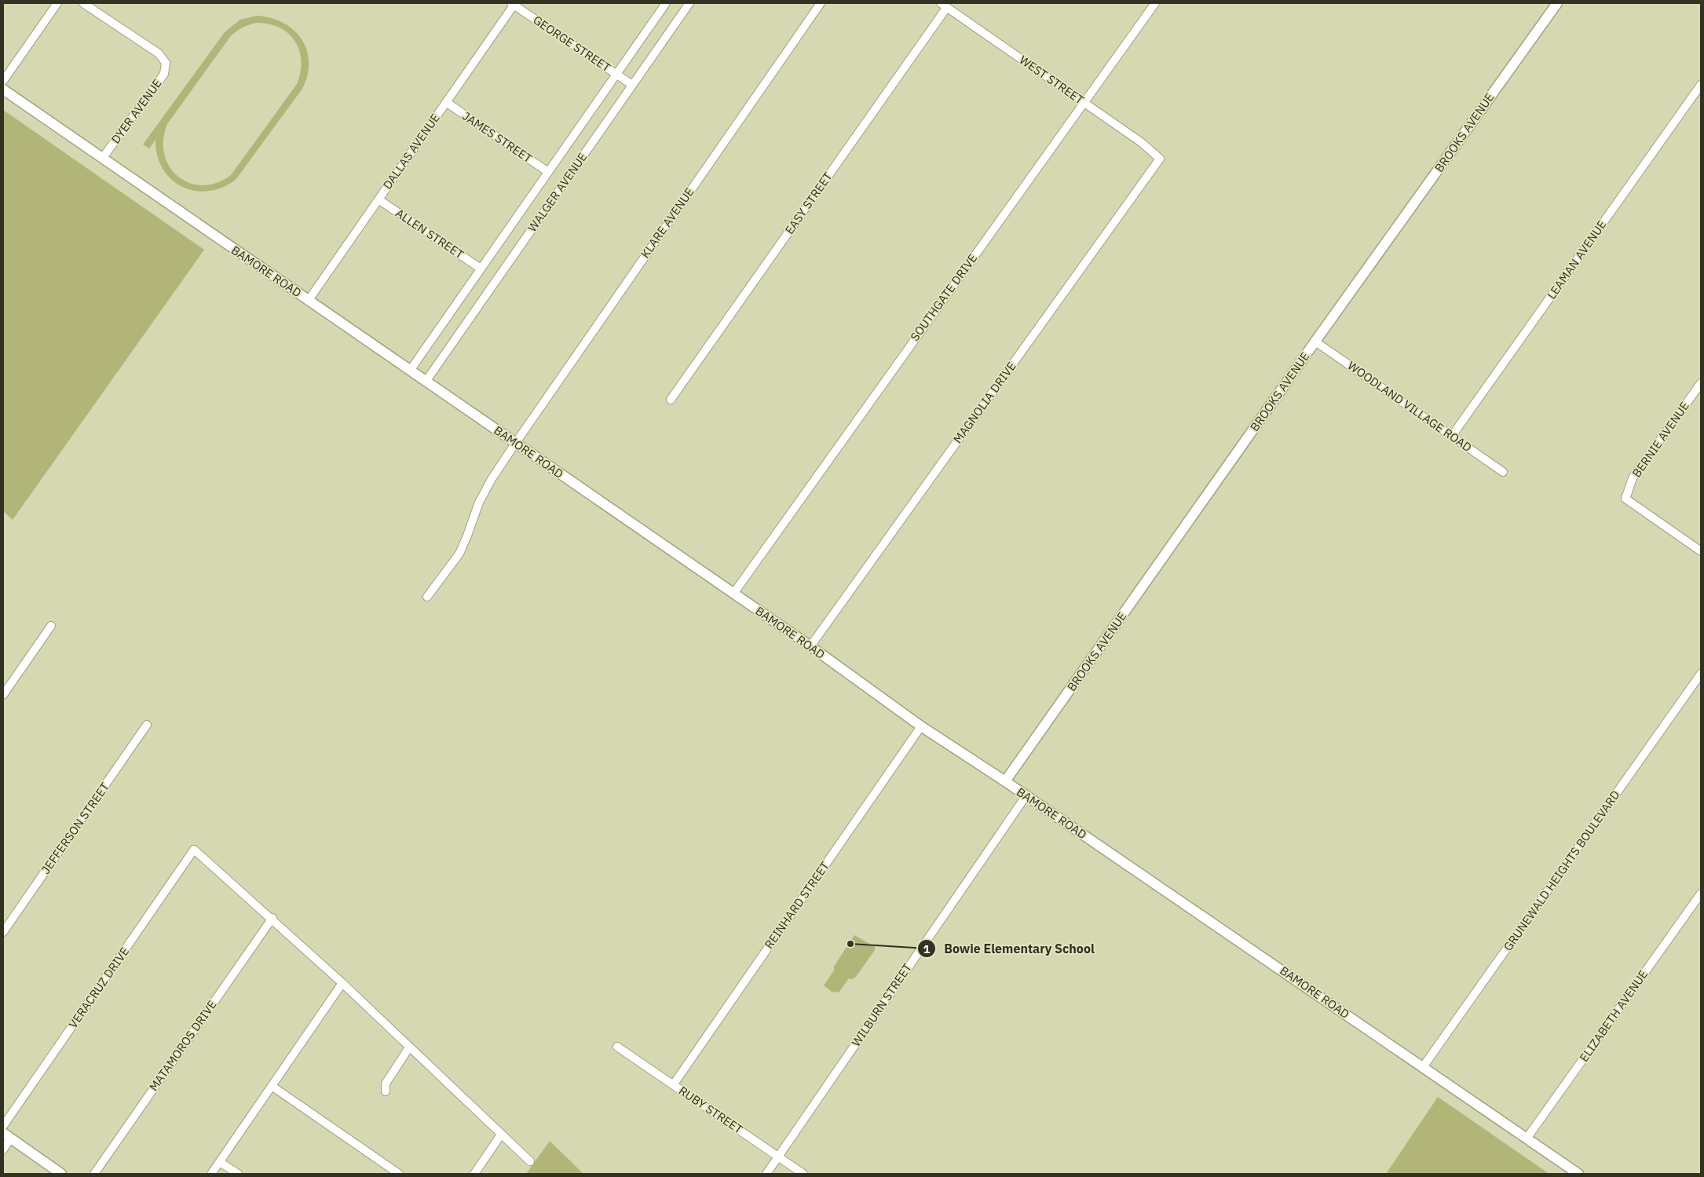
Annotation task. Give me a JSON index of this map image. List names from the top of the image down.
{
  "streets": {
    "street": [
      "GEORGE STREET",
      "WEST STREET",
      "DYER AVENUE",
      "BROOKS AVENUE",
      "JAMES STREET",
      "DALLAS AVENUE",
      "WALGER AVENUE",
      "EASY STREET",
      "KLARE AVENUE",
      "ALLEN STREET",
      "LEAMAN AVENUE",
      "BAMORE ROAD",
      "SOUTHGATE DRIVE",
      "MAGNOLIA DRIVE",
      "WOODLAND VILLAGE ROAD",
      "BERNIE AVENUE",
      "JEFFERSON STREET",
      "GRUNEWALD HEIGHTS BOULEVARD",
      "REINHARD STREET",
      "VERACRUZ DRIVE",
      "WILBURN STREET",
      "ELIZABETH AVENUE",
      "MATAMOROS DRIVE",
      "RUBY STREET"
    ]
  },
  "crossings": [
    ["GEORGE STREET", "DALLAS AVENUE"],
    ["GEORGE STREET", "WALGER AVENUE"],
    ["WEST STREET", "EASY STREET"],
    ["WEST STREET", "SOUTHGATE DRIVE"],
    ["WEST STREET", "MAGNOLIA DRIVE"],
    ["DYER AVENUE", "BAMORE ROAD"],
    ["BROOKS AVENUE", "BAMORE ROAD"],
    ["BROOKS AVENUE", "WOODLAND VILLAGE ROAD"],
    ["JAMES STREET", "DALLAS AVENUE"],
    ["JAMES STREET", "WALGER AVENUE"],
    ["DALLAS AVENUE", "ALLEN STREET"],
    ["DALLAS AVENUE", "BAMORE ROAD"],
    ["WALGER AVENUE", "ALLEN STREET"],
    ["WALGER AVENUE", "BAMORE ROAD"],
    ["KLARE AVENUE", "BAMORE ROAD"],
    ["LEAMAN AVENUE", "WOODLAND VILLAGE ROAD"],
    ["BAMORE ROAD", "SOUTHGATE DRIVE"],
    ["BAMORE ROAD", "MAGNOLIA DRIVE"],
    ["BAMORE ROAD", "GRUNEWALD HEIGHTS BOULEVARD"],
    ["BAMORE ROAD", "REINHARD STREET"],
    ["BAMORE ROAD", "WILBURN STREET"],
    ["BAMORE ROAD", "ELIZABETH AVENUE"],
    ["REINHARD STREET", "RUBY STREET"],
    ["VERACRUZ DRIVE", "MATAMOROS DRIVE"],
    ["WILBURN STREET", "RUBY STREET"]
  ],
  "places": ["Bowie Elementary School"]
}
